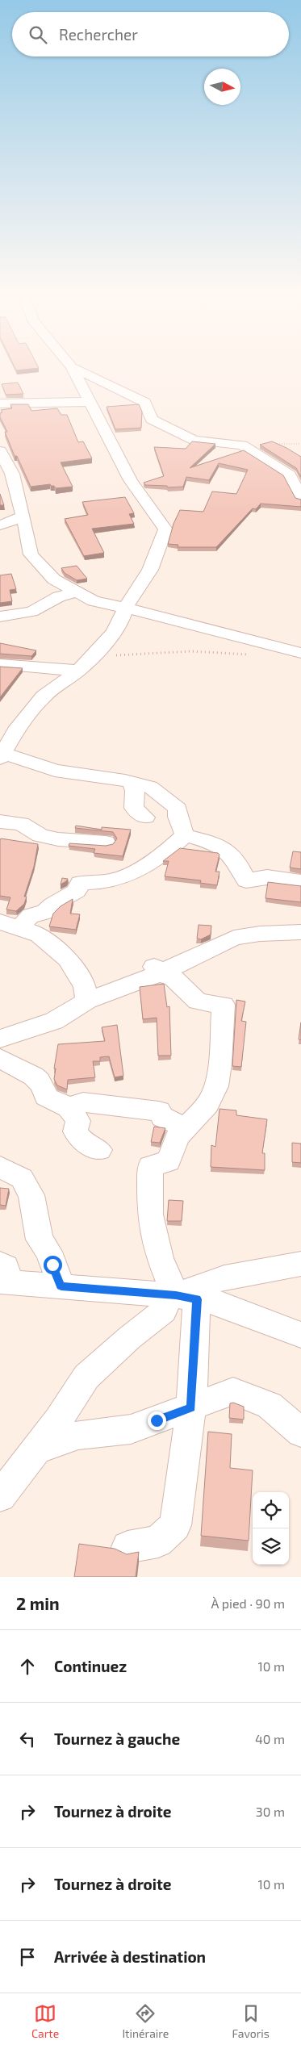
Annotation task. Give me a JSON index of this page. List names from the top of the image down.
{
  "north": "right",
  "page": {
    "search": "Rechercher",
    "heading": ["2 min", "À pied · 90 m"],
    "list": [
      ["Continuez", "10 m"],
      ["Tournez à gauche", "40 m"],
      ["Tournez à droite", "30 m"],
      ["Tournez à droite", "10 m"],
      "Arrivée à destination"
    ],
    "nav": ["Carte", "Itinéraire", "Favoris"]
  }
}
